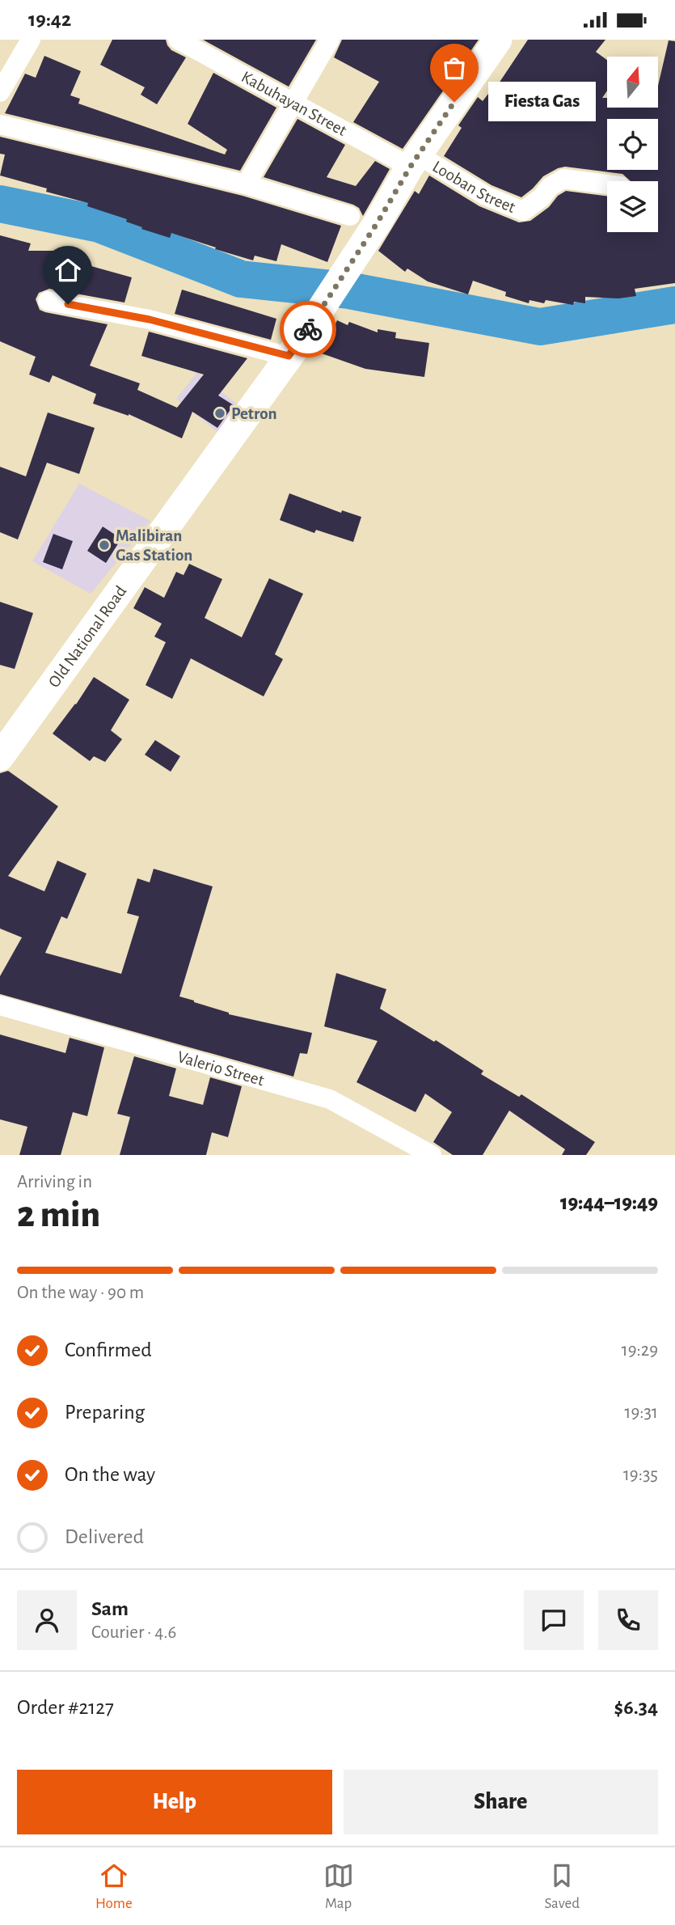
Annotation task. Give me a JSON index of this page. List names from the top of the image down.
{
  "streets": {
    "main road": ["Old National Road"],
    "street": ["Kabuhayan Street", "Looban Street", "Valerio Street"]
  },
  "crossings": [
    ["Kabuhayan Street", "Looban Street"],
    ["Kabuhayan Street", "Old National Road"],
    ["Looban Street", "Old National Road"]
  ],
  "places": ["Fiesta Gas", "Petron", "Malibiran Gas Station"],
  "north": "top",
  "page": {
    "status": "19:42",
    "bubble": "Fiesta Gas",
    "heading": ["2 min", "Arriving in", "19:44–19:49"],
    "panel": [
      "Sam",
      "Courier · 4.6",
      "Order #2127",
      "$6.34"
    ],
    "bar": "On the way · 90 m",
    "list": [
      ["Confirmed", "19:29"],
      ["Preparing", "19:31"],
      ["On the way", "19:35"],
      "Delivered"
    ],
    "buttons": ["Help", "Share"],
    "tabs": ["Home", "Map", "Saved"]
  }
}
